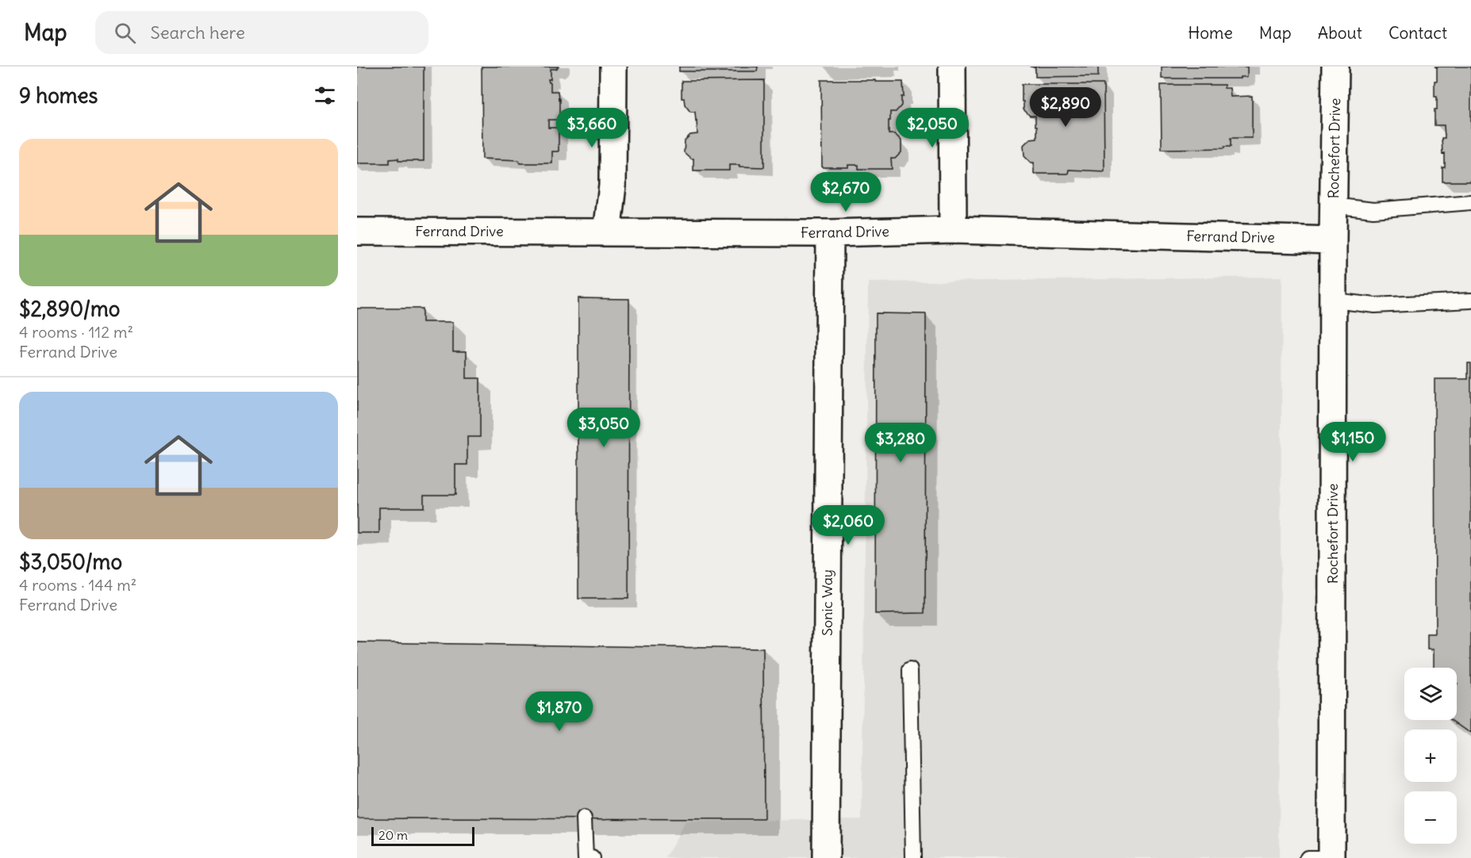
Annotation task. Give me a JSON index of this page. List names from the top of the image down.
{
  "streets": {
    "street": ["Rochefort Drive", "Ferrand Drive", "Sonic Way"]
  },
  "crossings": [
    ["Rochefort Drive", "Ferrand Drive"],
    ["Ferrand Drive", "Sonic Way"]
  ],
  "scale_bar": "20 m",
  "page": {
    "header": "Map",
    "search": "Search here",
    "nav": [
      "Home",
      "Map",
      "About",
      "Contact"
    ],
    "heading": "9 homes",
    "price": [
      "$2,890",
      "$3,660",
      "$2,050",
      "$2,670",
      "$3,050",
      "$1,150",
      "$3,280",
      "$2,060",
      "$1,870"
    ],
    "list": [
      {
        "name": "$2,890/mo",
        "note": "4 rooms · 112 m² · Ferrand Drive"
      },
      {
        "name": "$3,050/mo",
        "note": "4 rooms · 144 m² · Ferrand Drive"
      }
    ],
    "map_buttons": ["+", "−"],
    "scale": "20 m"
  }
}
